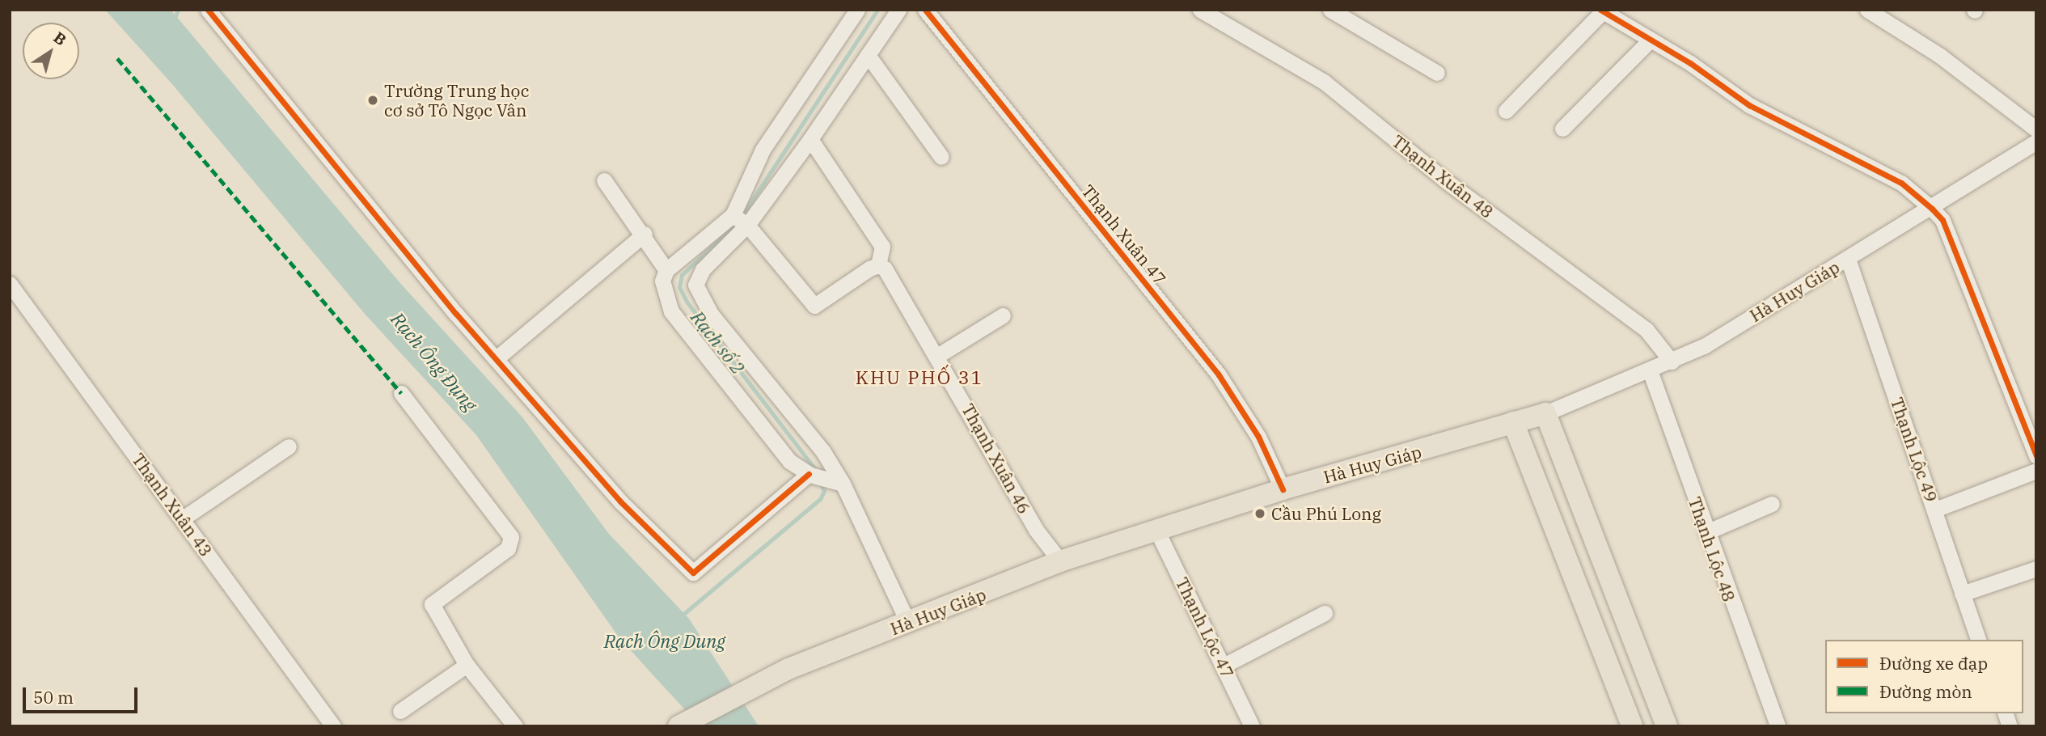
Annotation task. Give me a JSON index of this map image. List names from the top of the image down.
{
  "streets": {
    "main road": ["Hà Huy Giáp"],
    "street": [
      "Thạnh Xuân 48",
      "Thạnh Xuân 47",
      "Thạnh Lộc 49",
      "Thạnh Xuân 46",
      "Thạnh Xuân 43",
      "Thạnh Lộc 48",
      "Thạnh Lộc 47"
    ]
  },
  "crossings": [
    ["Thạnh Xuân 48", "Hà Huy Giáp"],
    ["Thạnh Xuân 47", "Hà Huy Giáp"],
    ["Hà Huy Giáp", "Thạnh Lộc 49"],
    ["Hà Huy Giáp", "Thạnh Xuân 46"],
    ["Hà Huy Giáp", "Thạnh Lộc 48"],
    ["Hà Huy Giáp", "Thạnh Lộc 47"]
  ],
  "districts": ["KHU PHỐ 31"],
  "water": ["Rạch số 2", "Rạch Ông Đụng", "Rạch Ông Dung"],
  "places": ["Trường Trung học cơ sở Tô Ngọc Vân", "Cầu Phú Long"],
  "legend": ["Đường xe đạp", "Đường mòn"],
  "scale_bar": "50 m",
  "north": "top right"
}
